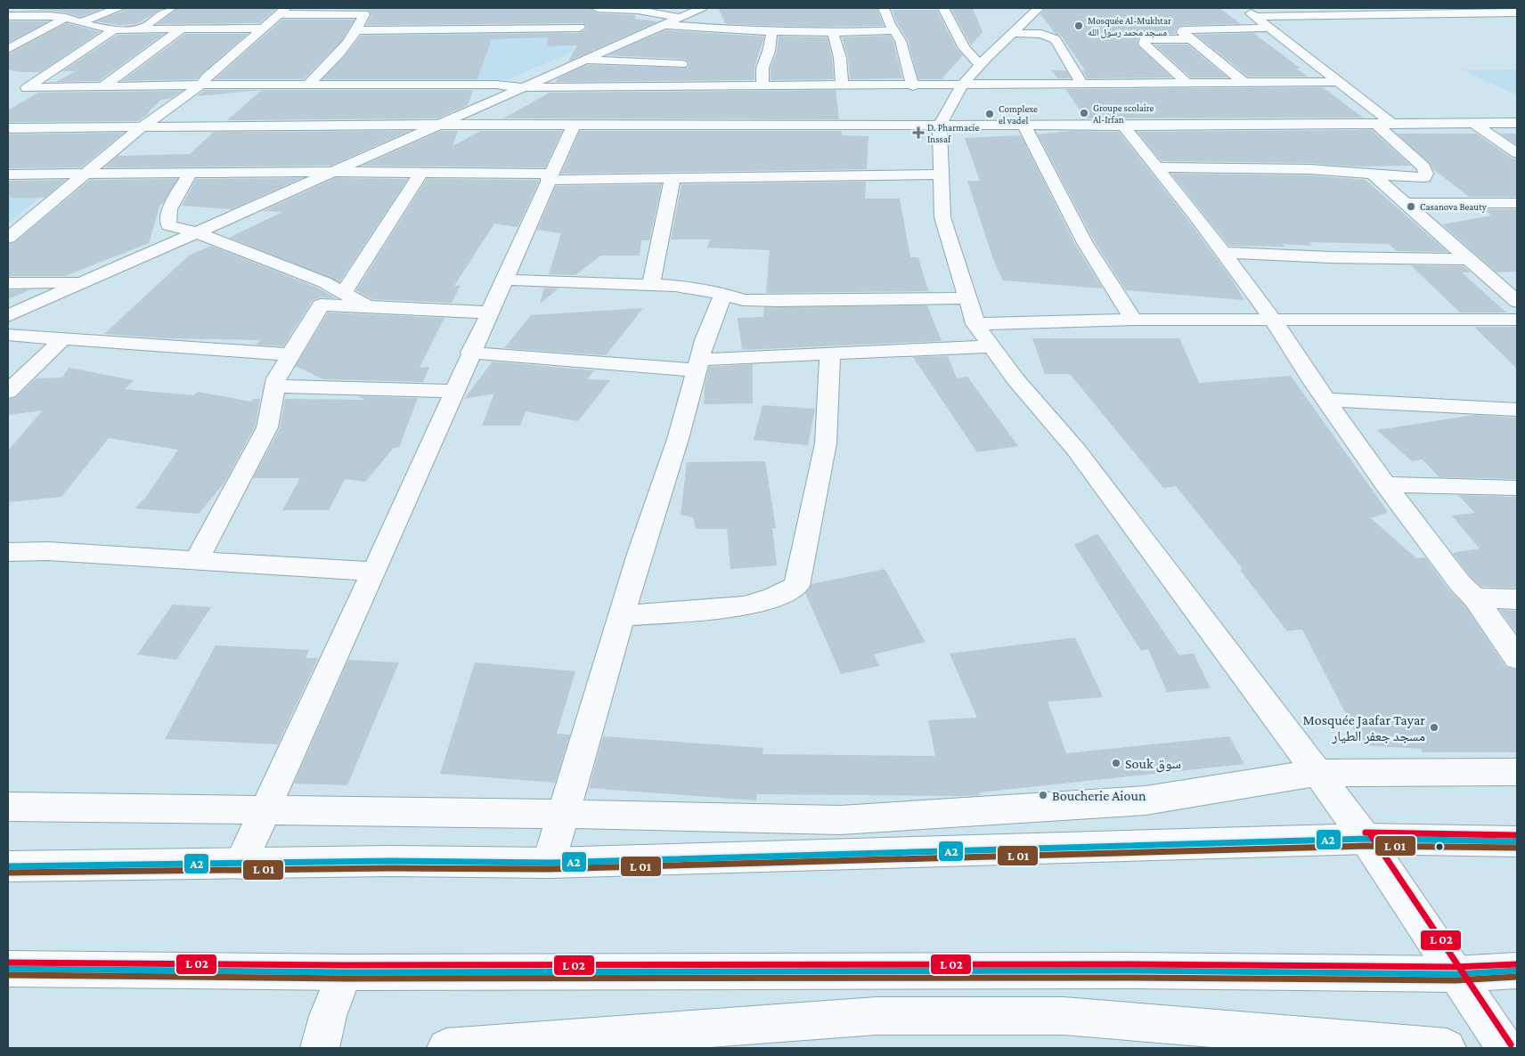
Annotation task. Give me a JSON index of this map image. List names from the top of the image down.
{
  "places": {
    "other": [
      "Mosquée Al-Mukhtar مسجد محمد رسول الله",
      "Groupe scolaire Al-Irfan",
      "Complexe el vadel",
      "Casanova Beauty",
      "Mosquée Jaafar Tayar مسجد جعفر الطيار",
      "Souk سوق",
      "Boucherie Aioun"
    ],
    "health": ["D. Pharmacie Inssaf"]
  },
  "lines": ["transit line A2"]
}
